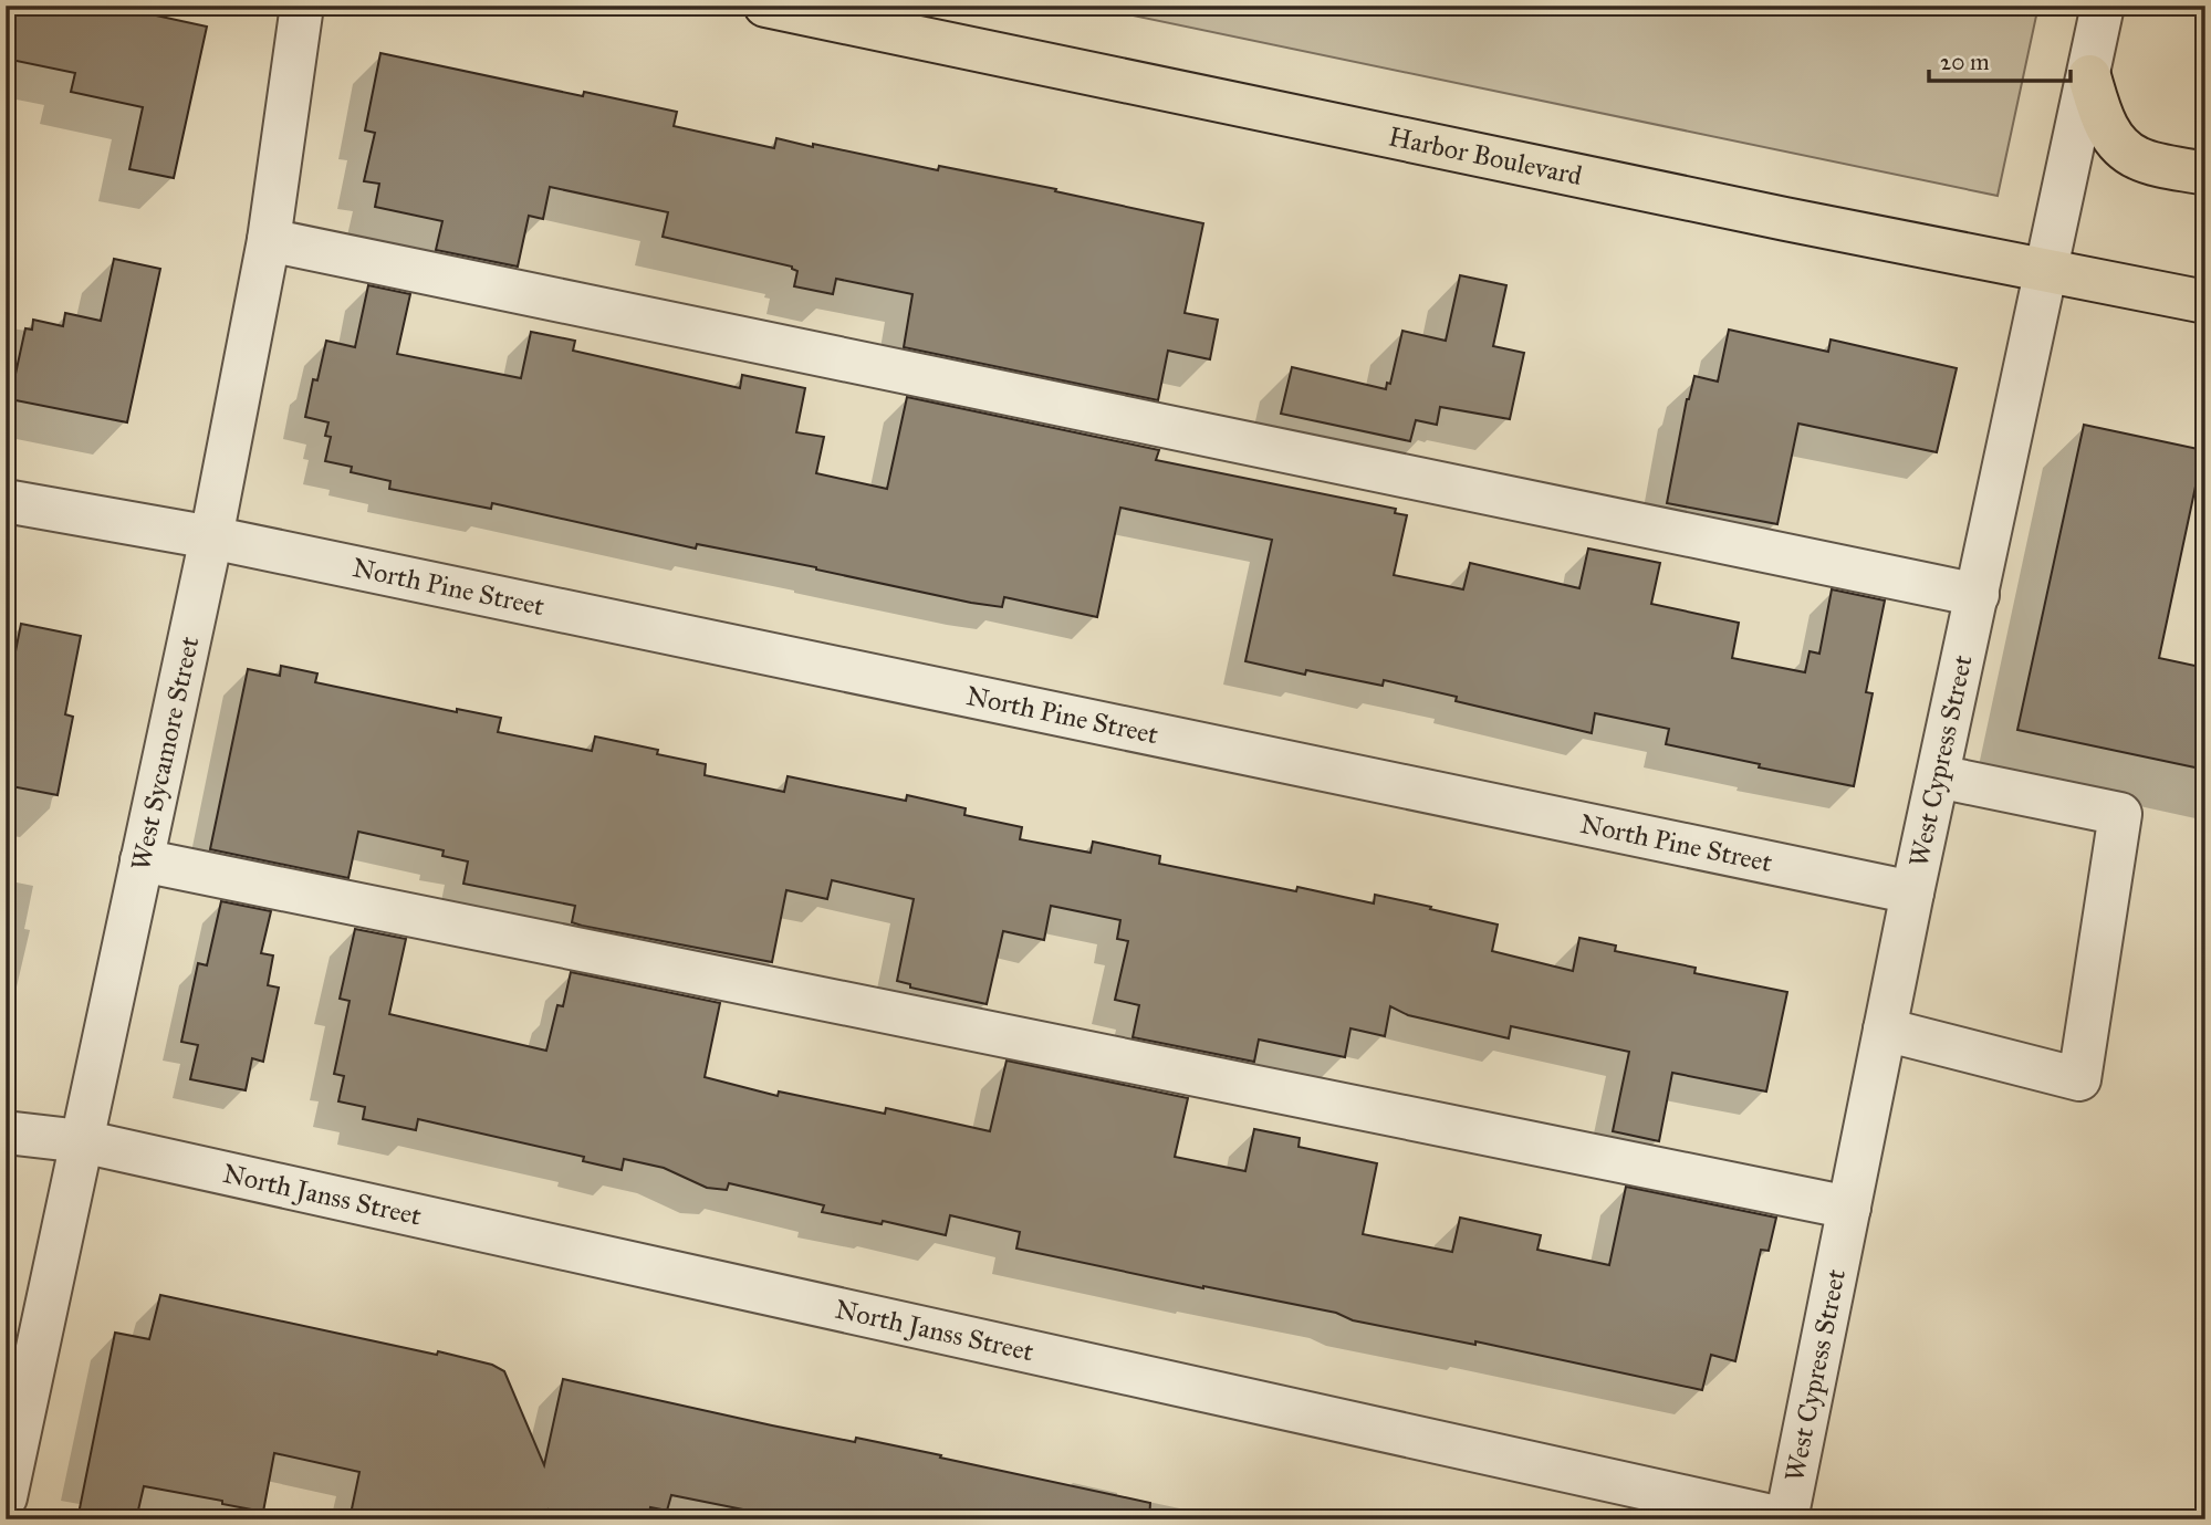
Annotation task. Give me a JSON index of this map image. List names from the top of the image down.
{
  "streets": {
    "main road": ["Harbor Boulevard"],
    "street": [
      "North Pine Street",
      "West Sycamore Street",
      "West Cypress Street",
      "North Janss Street"
    ]
  },
  "crossings": [
    ["Harbor Boulevard", "West Cypress Street"],
    ["North Pine Street", "West Sycamore Street"],
    ["North Pine Street", "West Cypress Street"],
    ["West Sycamore Street", "North Janss Street"],
    ["West Cypress Street", "North Janss Street"]
  ],
  "scale_bar": "20 m"
}
